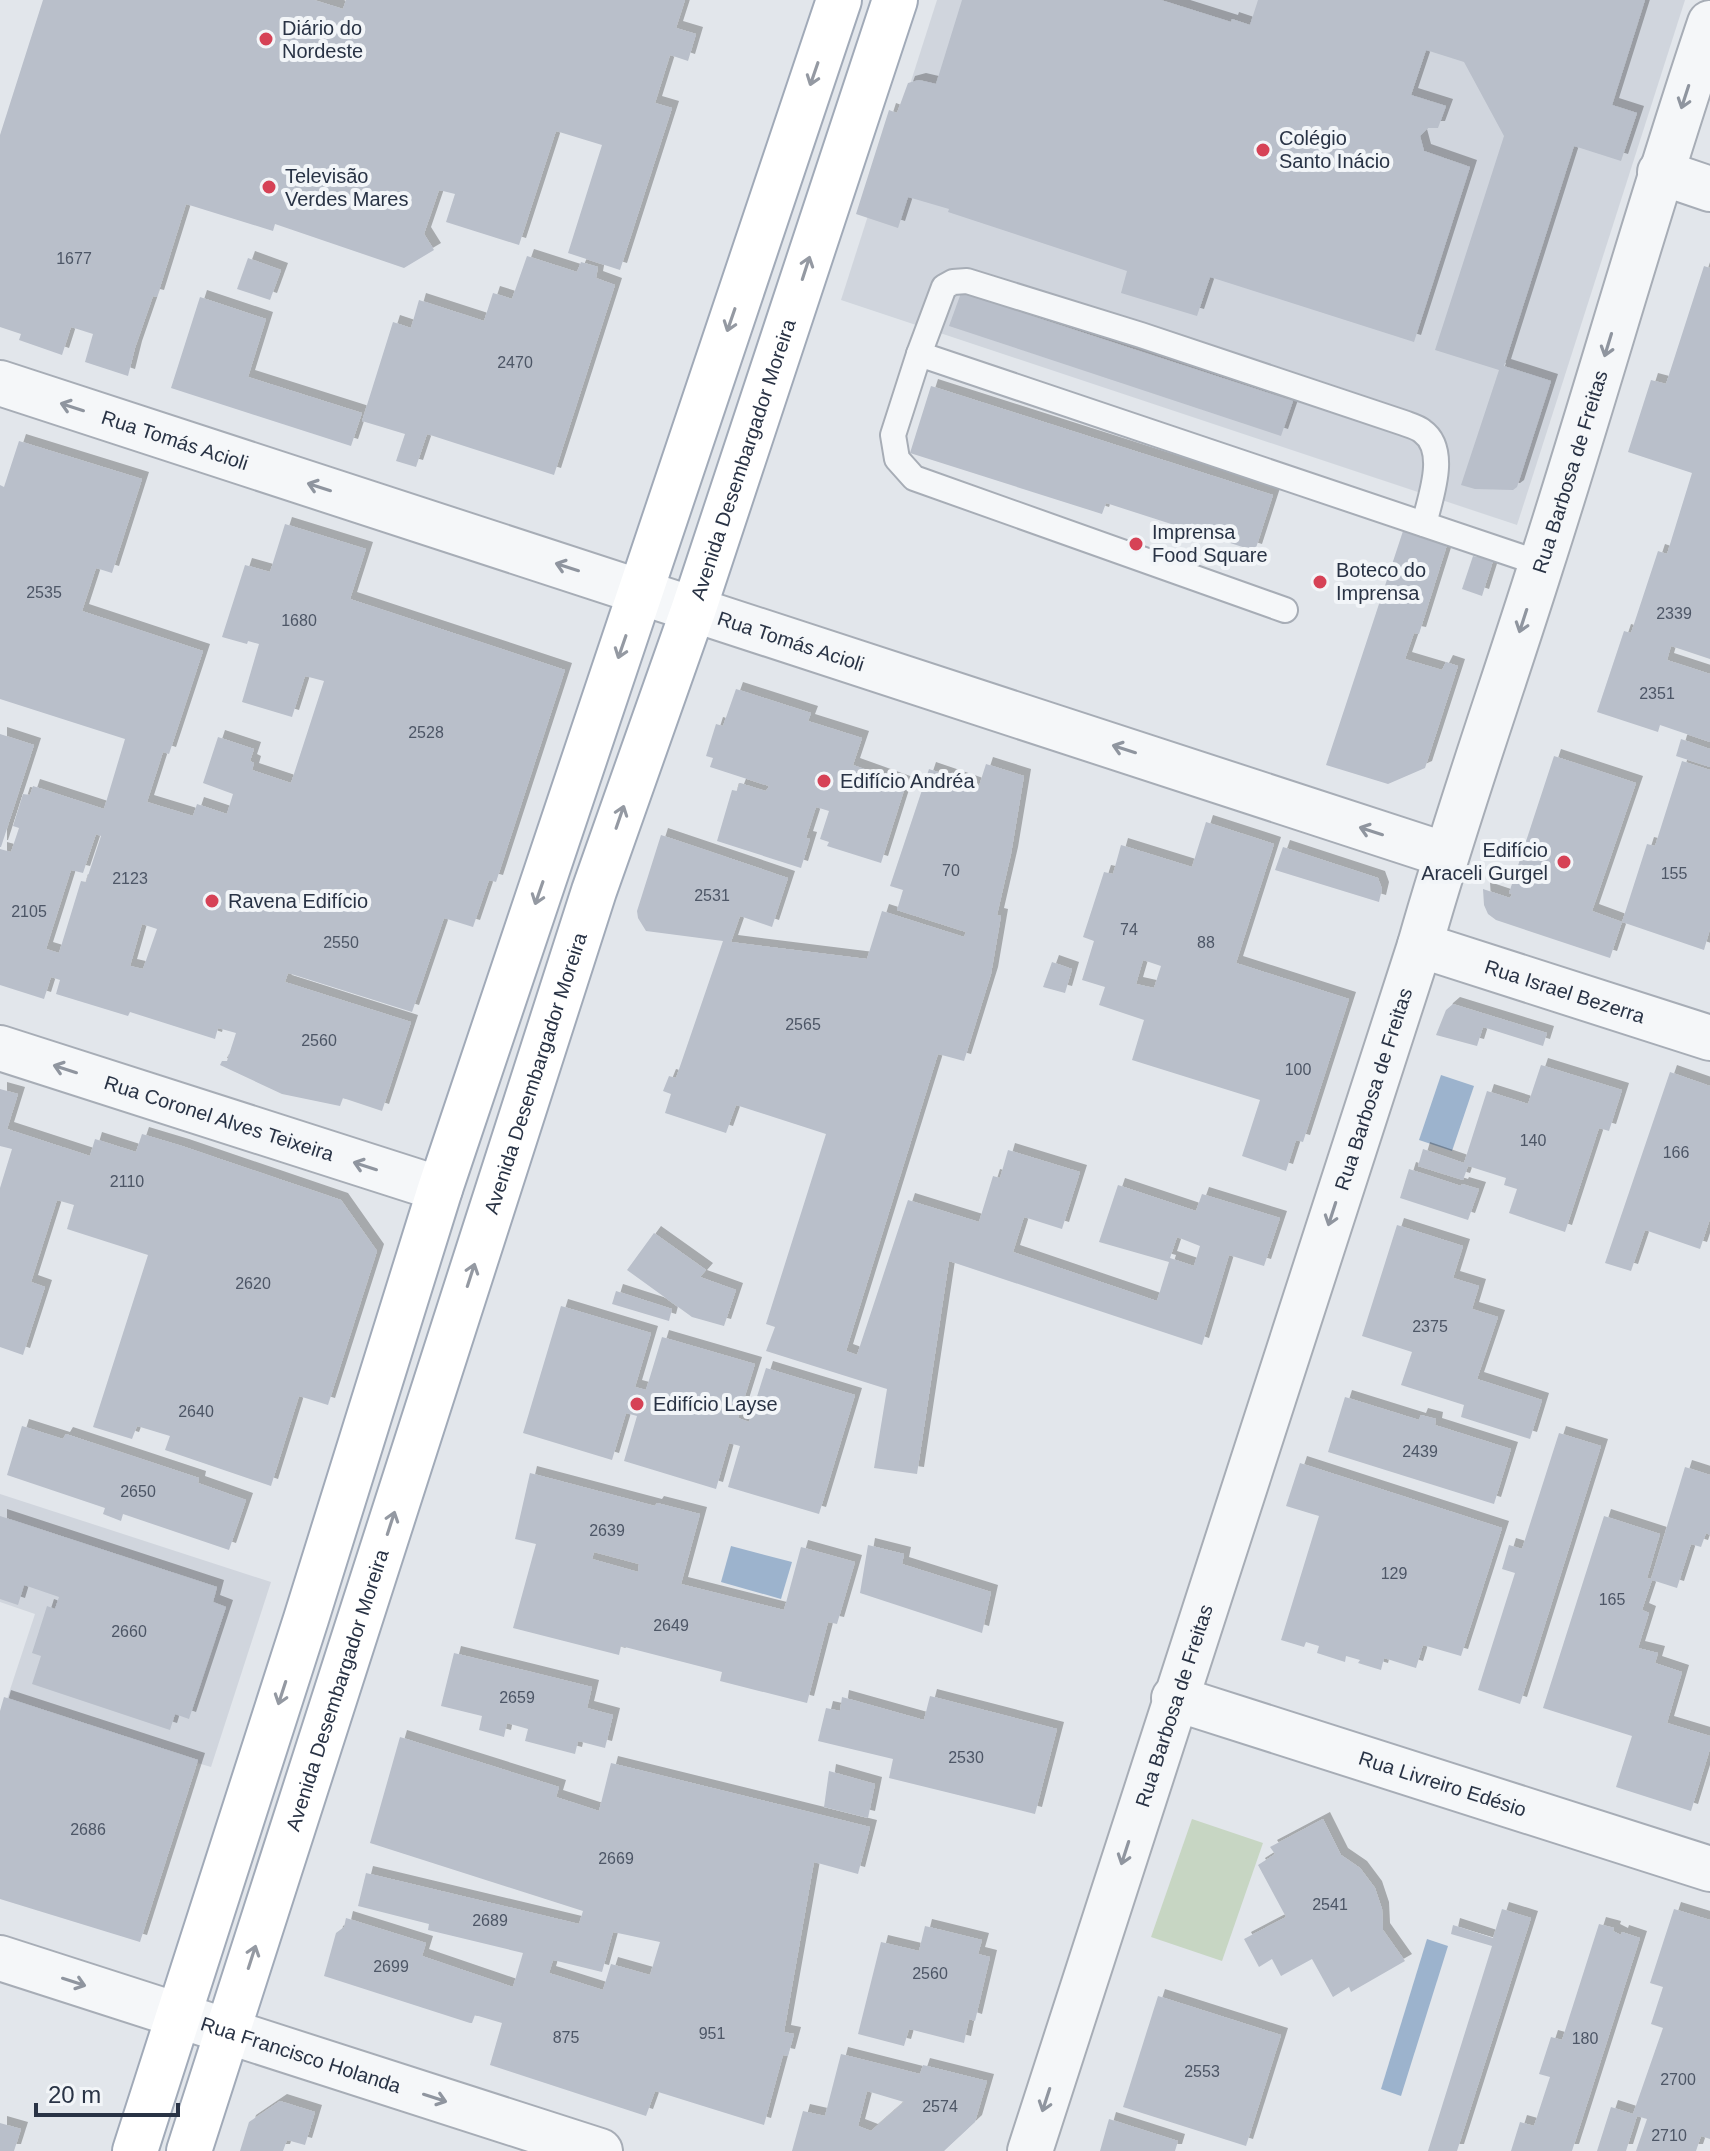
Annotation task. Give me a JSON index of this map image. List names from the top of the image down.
{
  "streets": {
    "main road": ["Avenida Desembargador Moreira"],
    "street": [
      "Rua Tomás Acioli",
      "Rua Barbosa de Freitas",
      "Rua Israel Bezerra",
      "Rua Coronel Alves Teixeira",
      "Rua Livreiro Edésio",
      "Rua Francisco Holanda"
    ]
  },
  "crossings": [
    ["Rua Tomás Acioli", "Avenida Desembargador Moreira"],
    ["Rua Tomás Acioli", "Rua Barbosa de Freitas"],
    ["Avenida Desembargador Moreira", "Rua Francisco Holanda"],
    ["Rua Barbosa de Freitas", "Rua Israel Bezerra"],
    ["Rua Barbosa de Freitas", "Rua Livreiro Edésio"]
  ],
  "one_way": [
    "Rua Tomás Acioli",
    "Rua Barbosa de Freitas",
    "Rua Coronel Alves Teixeira",
    "Rua Francisco Holanda"
  ],
  "places": [
    "Diário do Nordeste",
    "Colégio Santo Inácio",
    "Televisão Verdes Mares",
    "Imprensa Food Square",
    "Boteco do Imprensa",
    "Edifício Andréa",
    "Edifício Araceli Gurgel",
    "Ravena Edifício",
    "Edifício Layse"
  ],
  "house_numbers": [
    "1677",
    "2470",
    "2535",
    "2339",
    "1680",
    "2351",
    "2528",
    "70",
    "155",
    "2123",
    "2531",
    "2105",
    "74",
    "2550",
    "88",
    "2565",
    "2560",
    "100",
    "140",
    "166",
    "2110",
    "2620",
    "2375",
    "2640",
    "2439",
    "2650",
    "2639",
    "129",
    "165",
    "2649",
    "2660",
    "2659",
    "2530",
    "2686",
    "2669",
    "2541",
    "2689",
    "2699",
    "2560",
    "951",
    "875",
    "180",
    "2553",
    "2700",
    "2574",
    "2710"
  ],
  "scale_bar": "20 m"
}
